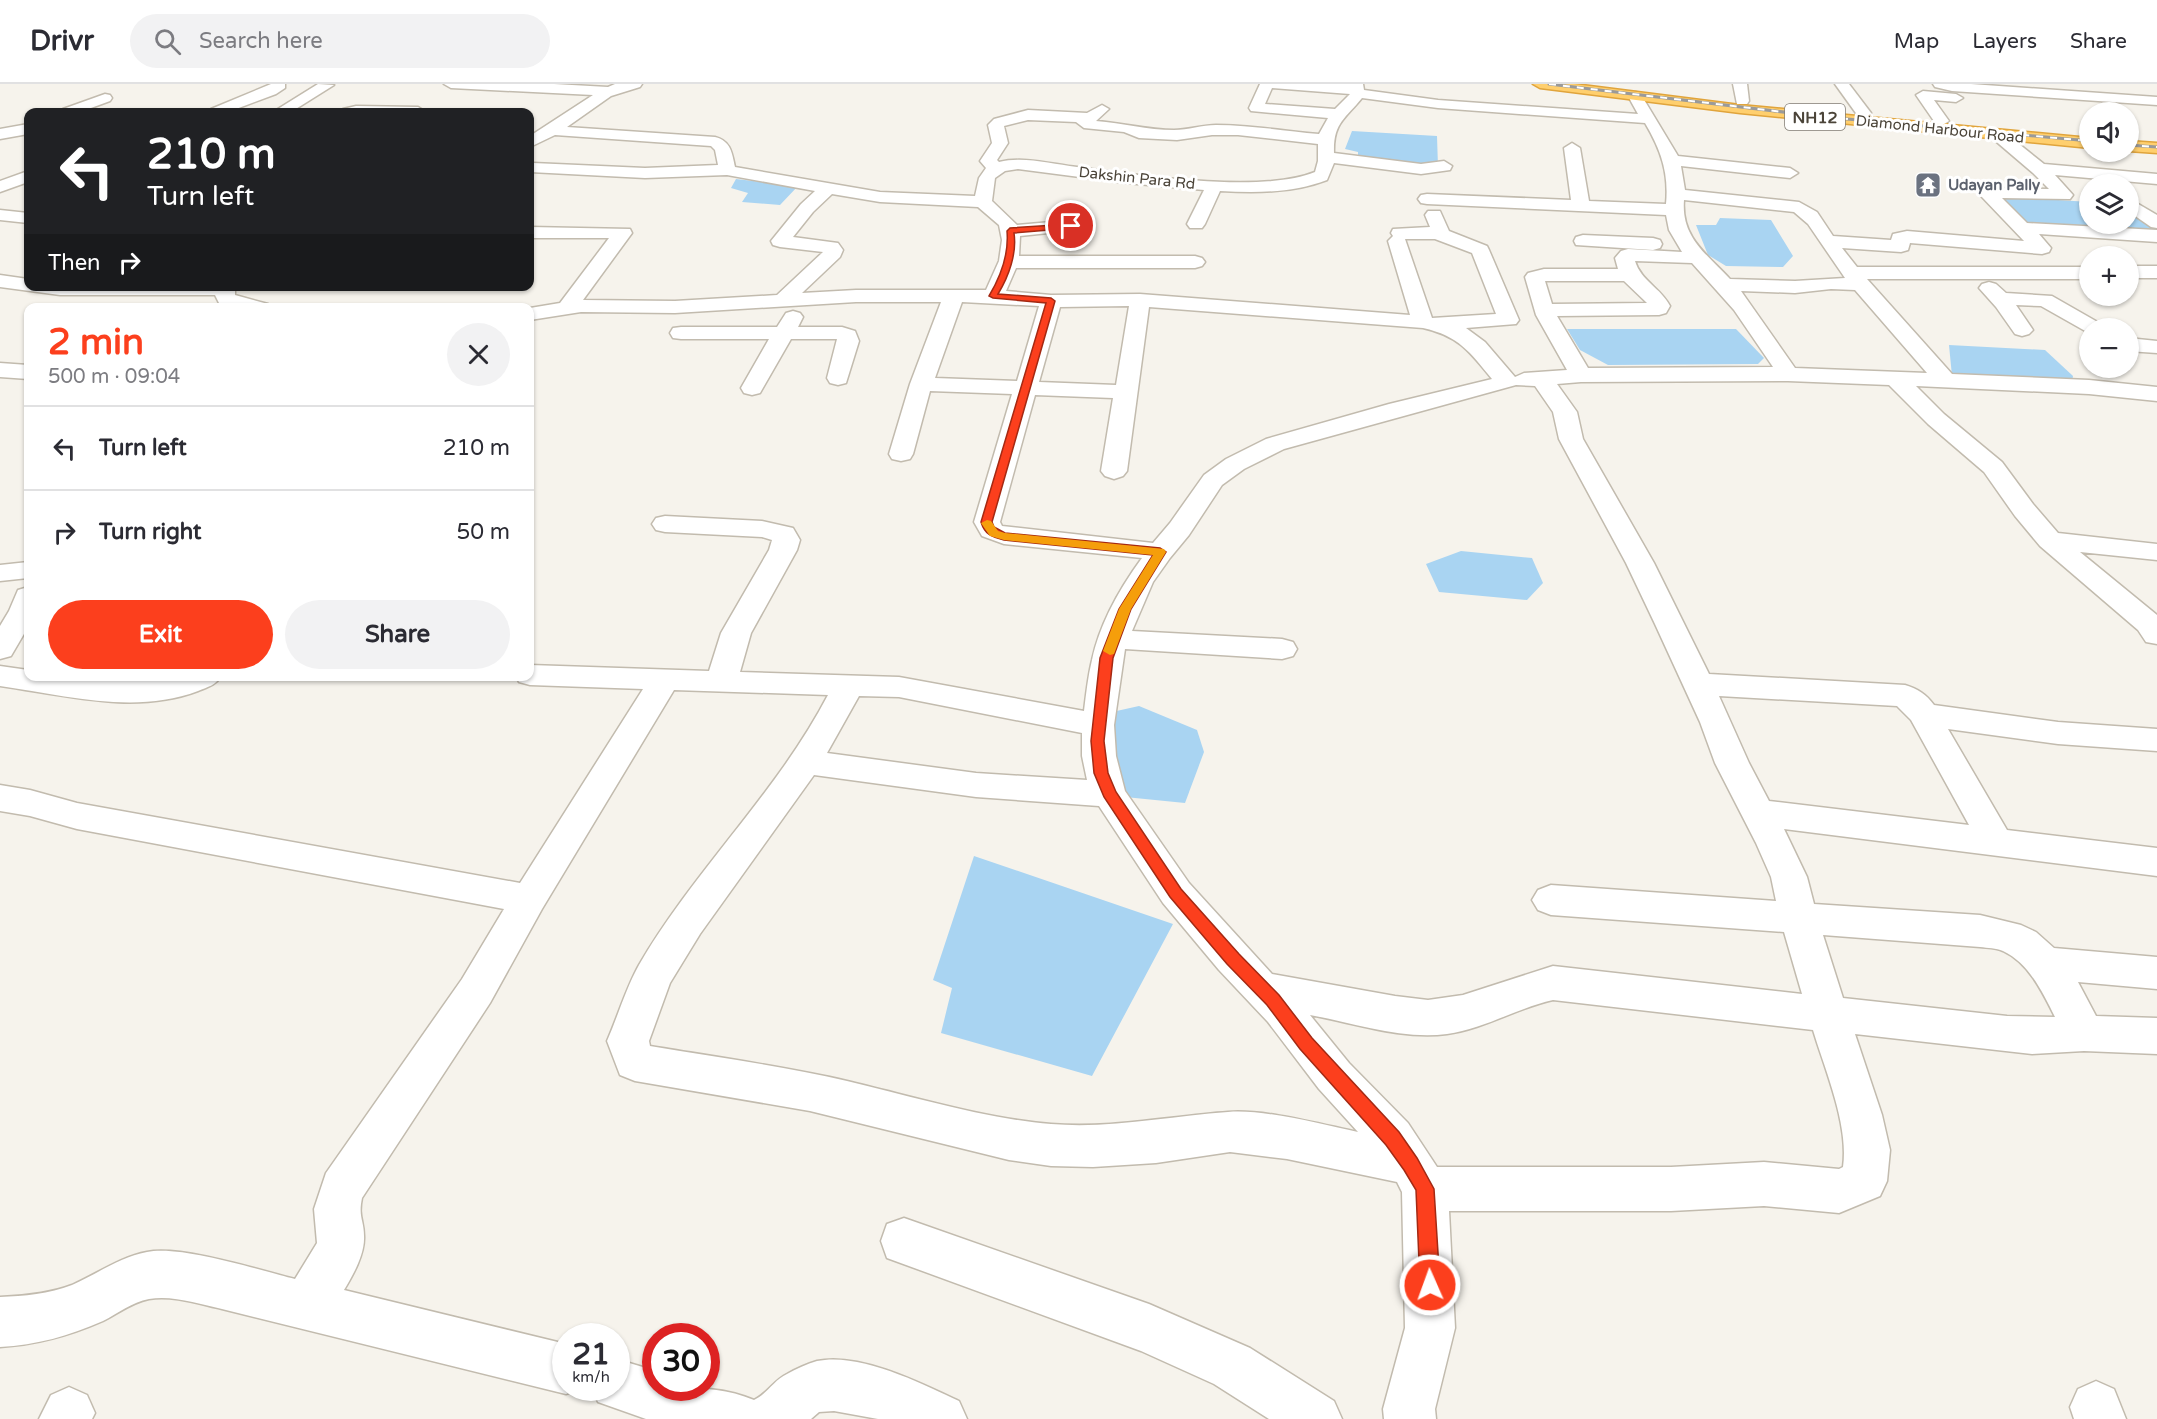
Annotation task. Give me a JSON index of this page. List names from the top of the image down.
{
  "streets": {
    "highway": ["NH12", "Diamond Harbour Road"],
    "street": ["Dakshin Para Rd"]
  },
  "places": {
    "temple": ["Udayan Pally"]
  },
  "page": {
    "header": "Drivr",
    "search": "Search here",
    "nav": ["Map", "Layers", "Share"],
    "map_buttons": ["+", "−"],
    "turn": ["210 m", "Turn left"],
    "then": "Then",
    "heading": ["2 min", "500 m · 09:04"],
    "list": [
      {
        "name": "Turn left",
        "value": "210 m"
      },
      {
        "name": "Turn right",
        "value": "50 m"
      }
    ],
    "buttons": ["Exit", "Share"],
    "speed": "21 km/h",
    "limit": "30"
  }
}
